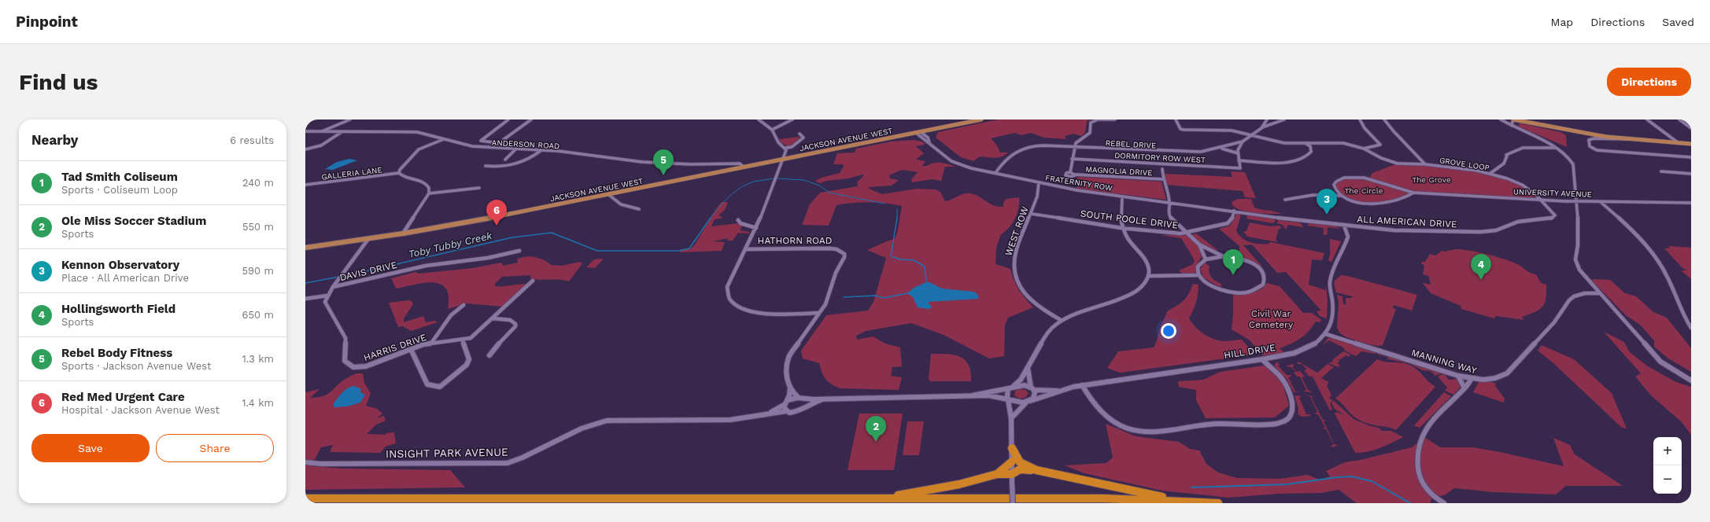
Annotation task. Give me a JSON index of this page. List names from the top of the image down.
{
  "streets": {
    "main road": ["JACKSON AVENUE WEST"],
    "street": [
      "ANDERSON ROAD",
      "REBEL DRIVE",
      "DORMITORY ROW WEST",
      "GROVE LOOP",
      "MAGNOLIA DRIVE",
      "GALLERIA LANE",
      "FRATERNITY ROW",
      "UNIVERSITY AVENUE",
      "SOUTH POOLE DRIVE",
      "ALL AMERICAN DRIVE",
      "WEST ROW",
      "HATHORN ROAD",
      "DAVIS DRIVE",
      "HARRIS DRIVE",
      "HILL DRIVE",
      "MANNING WAY",
      "INSIGHT PARK AVENUE"
    ]
  },
  "crossings": [
    ["JACKSON AVENUE WEST", "ANDERSON ROAD"],
    ["JACKSON AVENUE WEST", "FRATERNITY ROW"],
    ["JACKSON AVENUE WEST", "HATHORN ROAD"],
    ["REBEL DRIVE", "FRATERNITY ROW"],
    ["GROVE LOOP", "UNIVERSITY AVENUE"],
    ["GROVE LOOP", "ALL AMERICAN DRIVE"],
    ["FRATERNITY ROW", "SOUTH POOLE DRIVE"],
    ["FRATERNITY ROW", "ALL AMERICAN DRIVE"],
    ["FRATERNITY ROW", "WEST ROW"],
    ["UNIVERSITY AVENUE", "ALL AMERICAN DRIVE"],
    ["SOUTH POOLE DRIVE", "ALL AMERICAN DRIVE"],
    ["SOUTH POOLE DRIVE", "WEST ROW"],
    ["HATHORN ROAD", "INSIGHT PARK AVENUE"],
    ["HILL DRIVE", "MANNING WAY"]
  ],
  "water": ["Toby Tubby Creek"],
  "parks": ["The Grove", "The Circle", "Civil War Cemetery"],
  "page": {
    "header": "Pinpoint",
    "nav": ["Map", "Directions", "Saved"],
    "buttons": [
      "Directions",
      ["Save", "Share"]
    ],
    "title": "Find us",
    "heading": ["Nearby", "6 results"],
    "pins": [
      "5",
      "3",
      "6",
      "1",
      "4",
      "2"
    ],
    "list": [
      {
        "mark": "1",
        "name": "Tad Smith Coliseum",
        "note": "Sports · Coliseum Loop",
        "value": "240 m"
      },
      {
        "mark": "2",
        "name": "Ole Miss Soccer Stadium",
        "note": "Sports",
        "value": "550 m"
      },
      {
        "mark": "3",
        "name": "Kennon Observatory",
        "note": "Place · All American Drive",
        "value": "590 m"
      },
      {
        "mark": "4",
        "name": "Hollingsworth Field",
        "note": "Sports",
        "value": "650 m"
      },
      {
        "mark": "5",
        "name": "Rebel Body Fitness",
        "note": "Sports · Jackson Avenue West",
        "value": "1.3 km"
      },
      {
        "mark": "6",
        "name": "Red Med Urgent Care",
        "note": "Hospital · Jackson Avenue West",
        "value": "1.4 km"
      }
    ],
    "map_buttons": ["+", "−"]
  }
}
